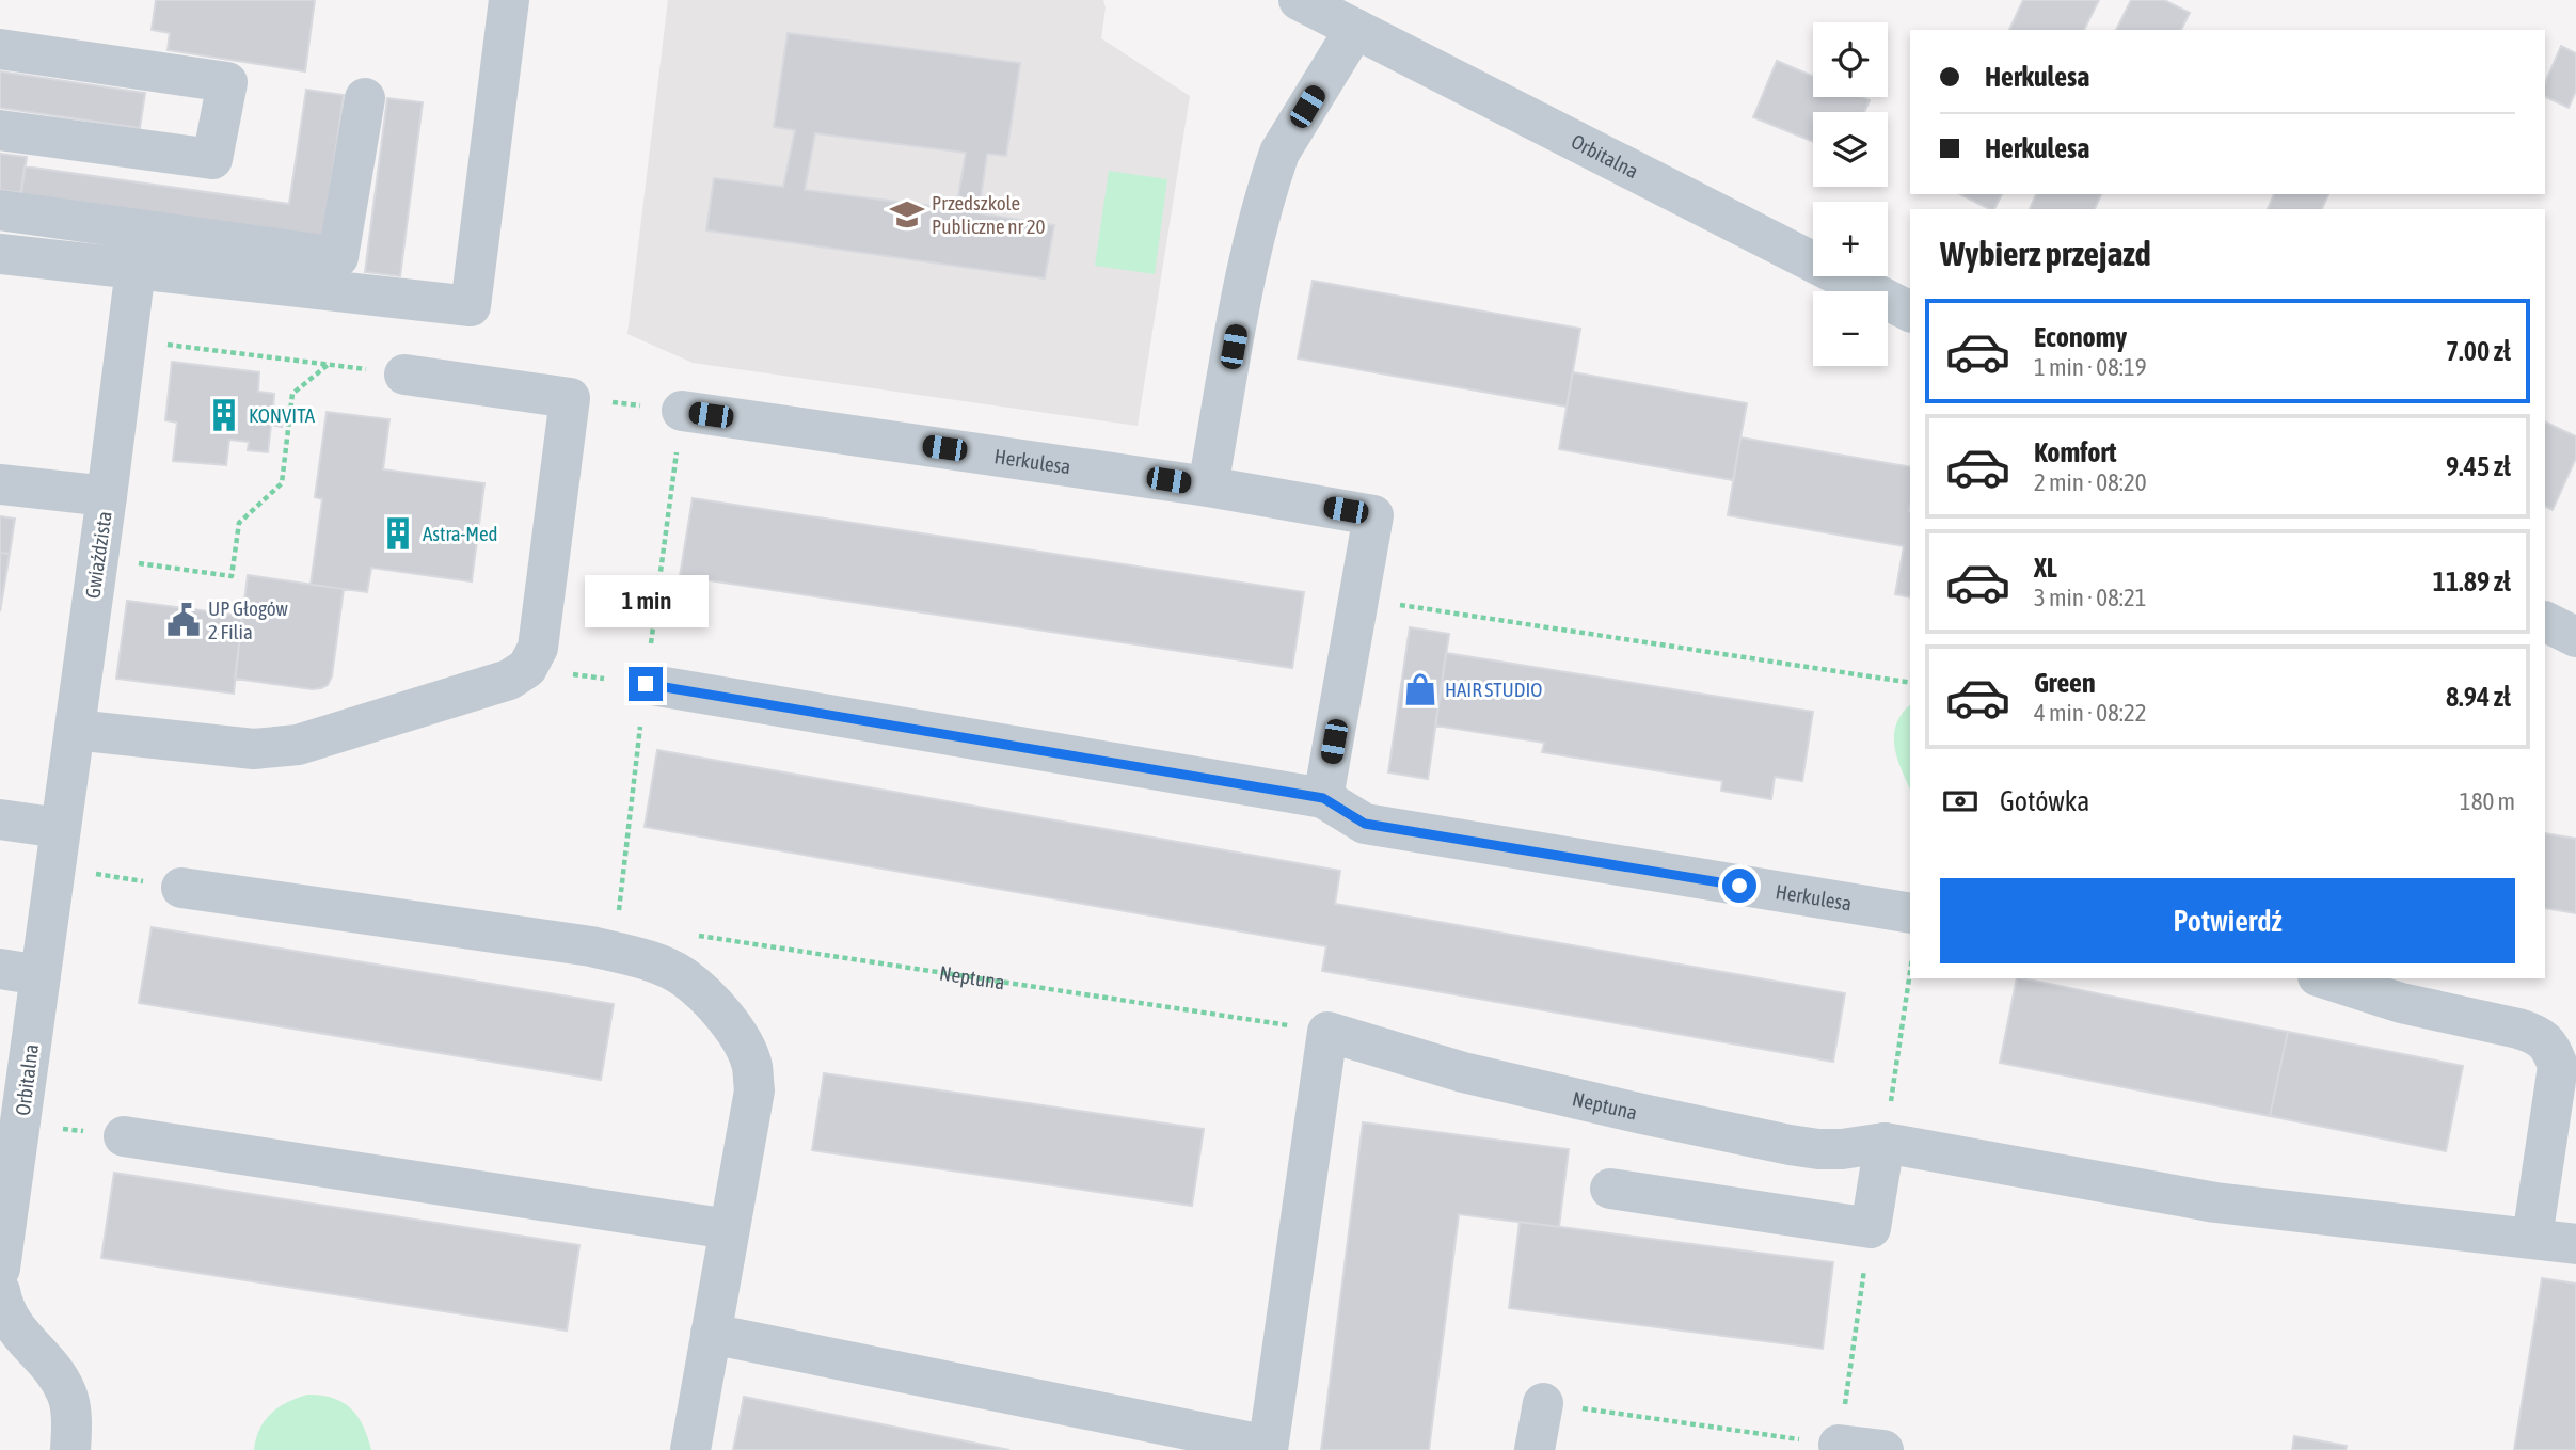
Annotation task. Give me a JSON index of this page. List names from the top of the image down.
{
  "streets": {
    "street": [
      "Orbitalna",
      "Herkulesa",
      "Gwiaździsta",
      "Neptuna"
    ]
  },
  "crossings": [
    ["Orbitalna", "Gwiaździsta"]
  ],
  "places": {
    "school or university": ["Przedszkole Publiczne nr 20"],
    "building": ["KONVITA", "Astra-Med"],
    "public building": ["UP Głogów 2 Filia"],
    "shop": ["HAIR STUDIO"]
  },
  "page": {
    "map_buttons": ["+", "−"],
    "banner": ["Herkulesa", "Herkulesa"],
    "heading": "Wybierz przejazd",
    "list": [
      {
        "name": "Economy",
        "note": "1 min · 08:19",
        "value": "7.00 zł"
      },
      {
        "name": "Komfort",
        "note": "2 min · 08:20",
        "value": "9.45 zł"
      },
      {
        "name": "XL",
        "note": "3 min · 08:21",
        "value": "11.89 zł"
      },
      {
        "name": "Green",
        "note": "4 min · 08:22",
        "value": "8.94 zł"
      }
    ],
    "bubble": "1 min",
    "pay": ["Gotówka", "180 m"],
    "buttons": "Potwierdź"
  }
}
